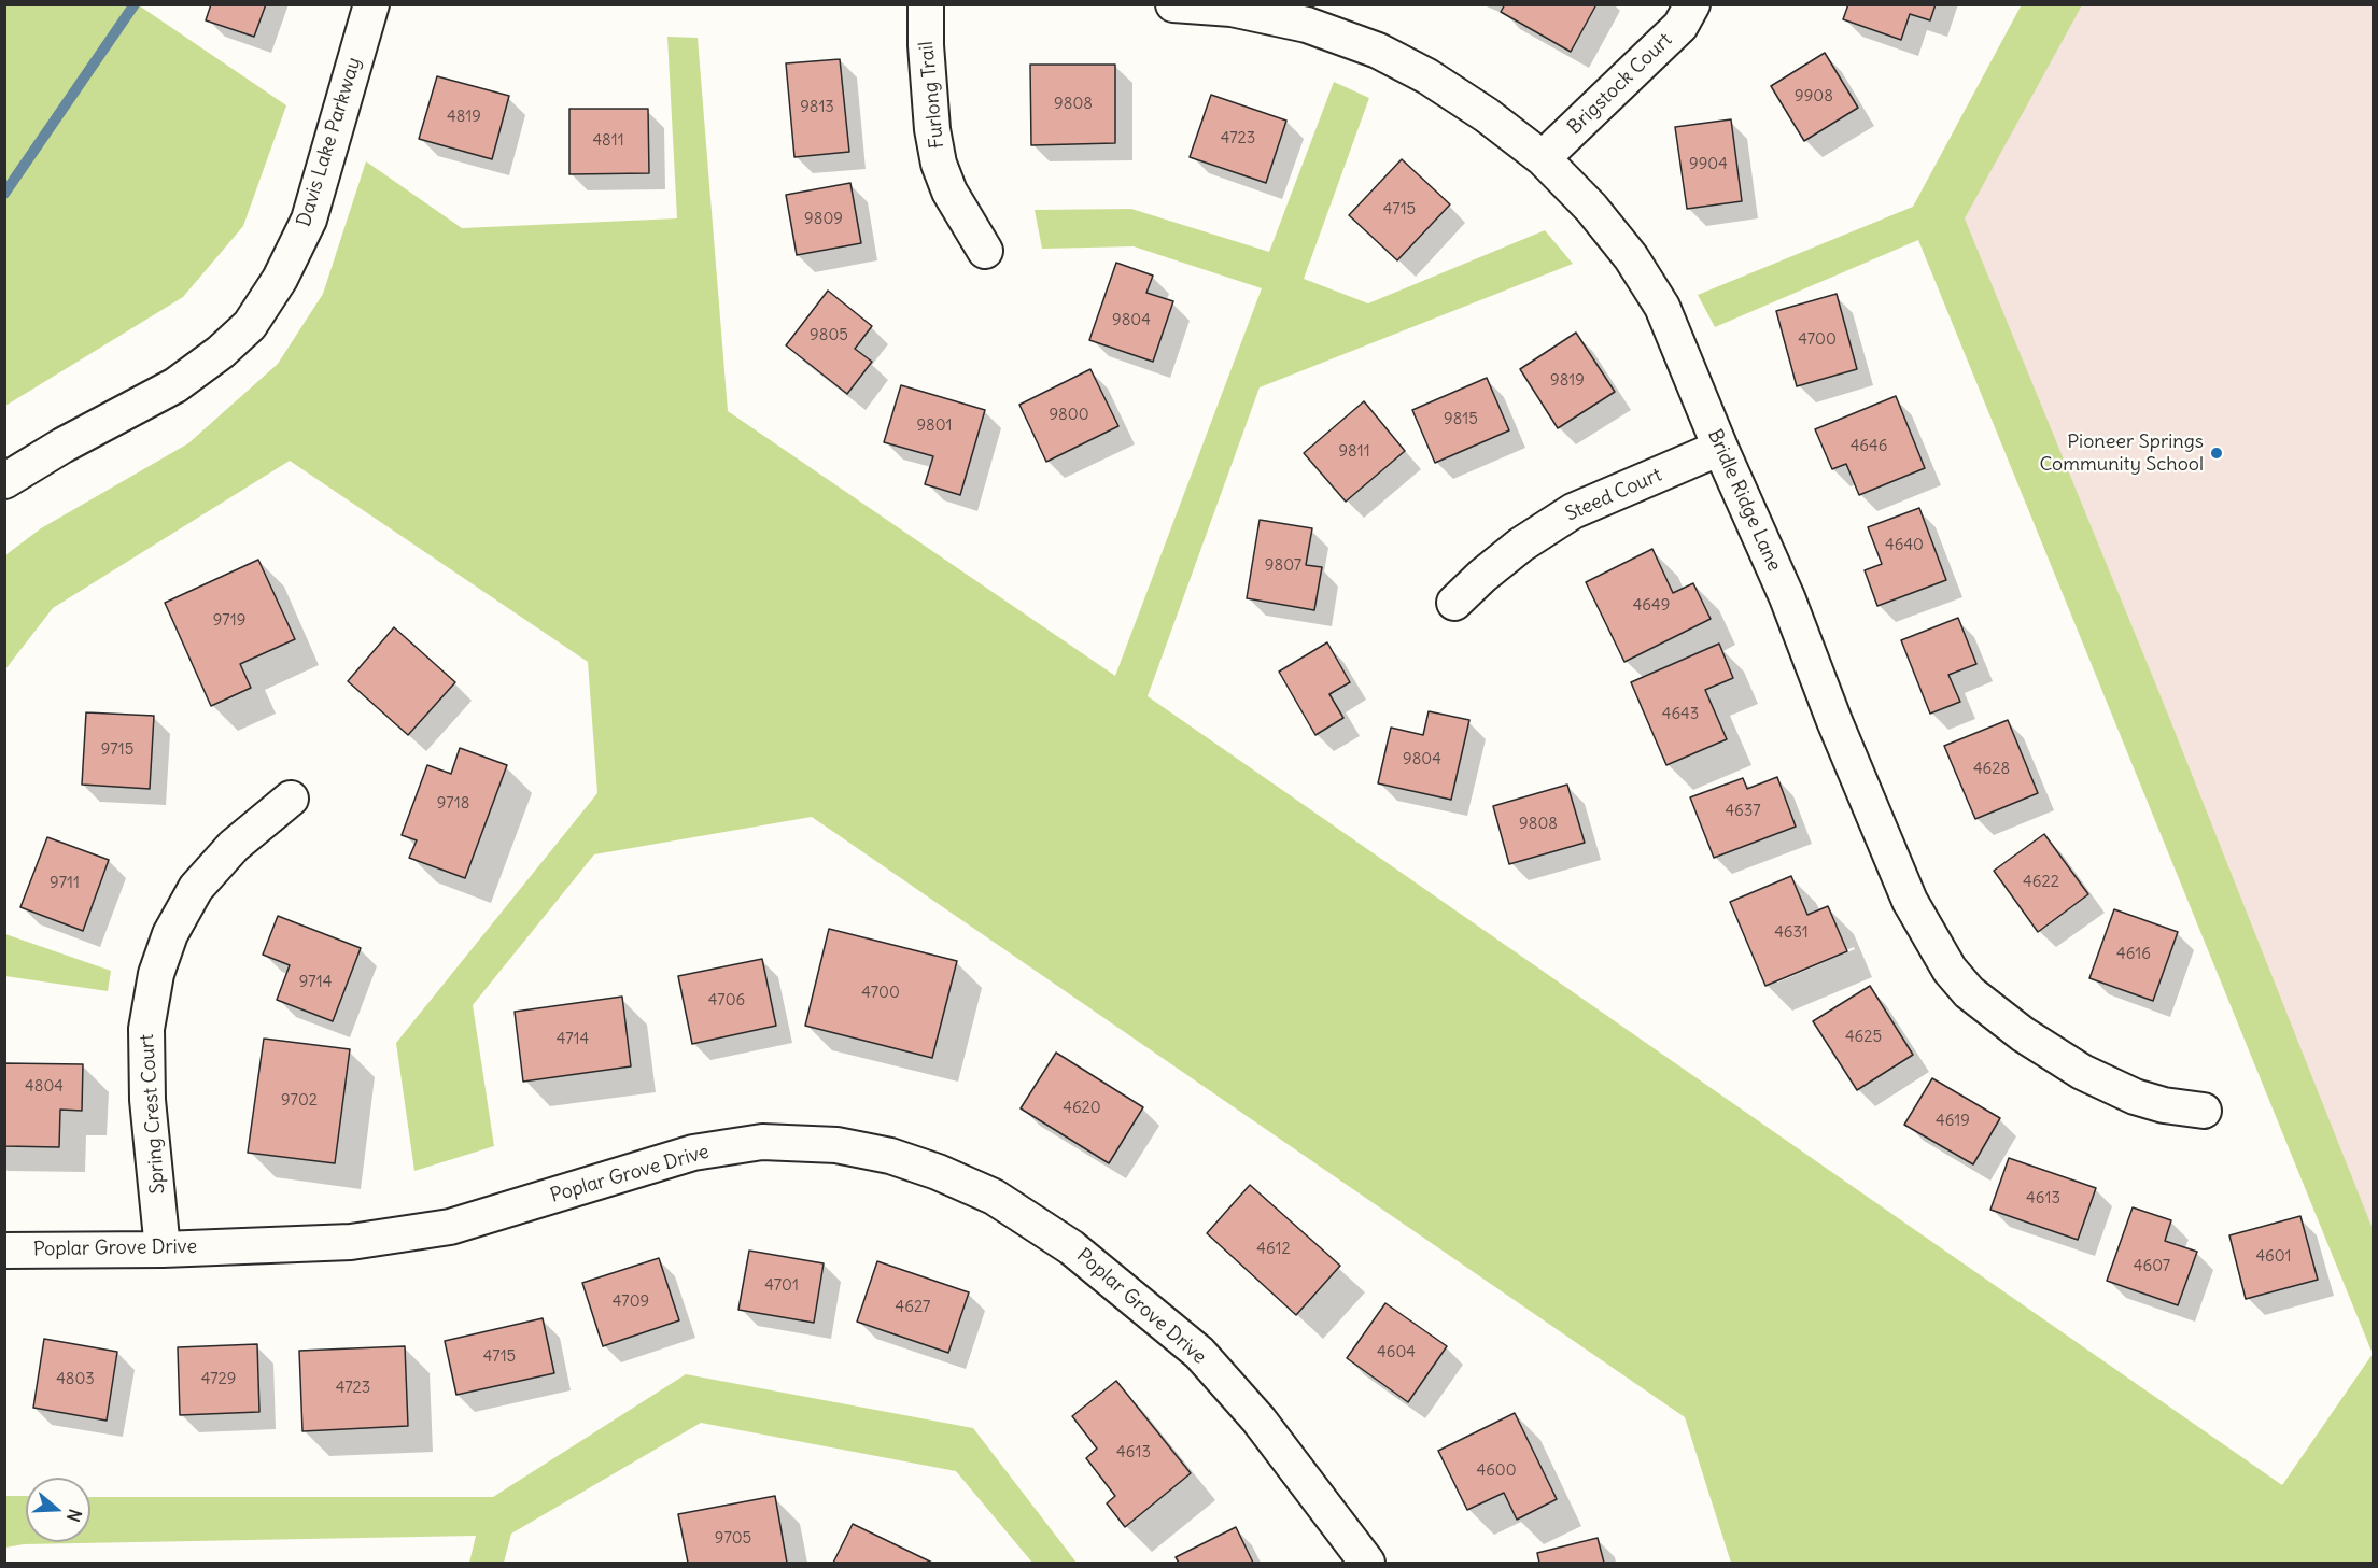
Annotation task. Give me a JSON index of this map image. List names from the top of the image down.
{
  "streets": {
    "street": [
      "Brigstock Court",
      "Furlong Trail",
      "Davis Lake Parkway",
      "Steed Court",
      "Bridle Ridge Lane",
      "Spring Crest Court",
      "Poplar Grove Drive"
    ]
  },
  "crossings": [
    ["Brigstock Court", "Bridle Ridge Lane"],
    ["Steed Court", "Bridle Ridge Lane"],
    ["Spring Crest Court", "Poplar Grove Drive"]
  ],
  "places": ["Pioneer Springs Community School"],
  "house_numbers": [
    "9908",
    "9808",
    "9813",
    "4819",
    "4723",
    "4811",
    "9904",
    "4715",
    "9809",
    "9804",
    "9805",
    "4700",
    "9819",
    "9800",
    "9815",
    "9801",
    "4646",
    "9811",
    "4640",
    "9807",
    "4649",
    "9719",
    "4643",
    "9715",
    "9804",
    "4628",
    "9718",
    "4637",
    "9808",
    "4622",
    "9711",
    "4631",
    "4616",
    "9714",
    "4700",
    "4706",
    "4625",
    "4714",
    "4804",
    "9702",
    "4620",
    "4619",
    "4613",
    "4612",
    "4601",
    "4607",
    "4701",
    "4709",
    "4627",
    "4604",
    "4715",
    "4803",
    "4729",
    "4723",
    "4613",
    "4600",
    "9705"
  ],
  "north": "right"
}
